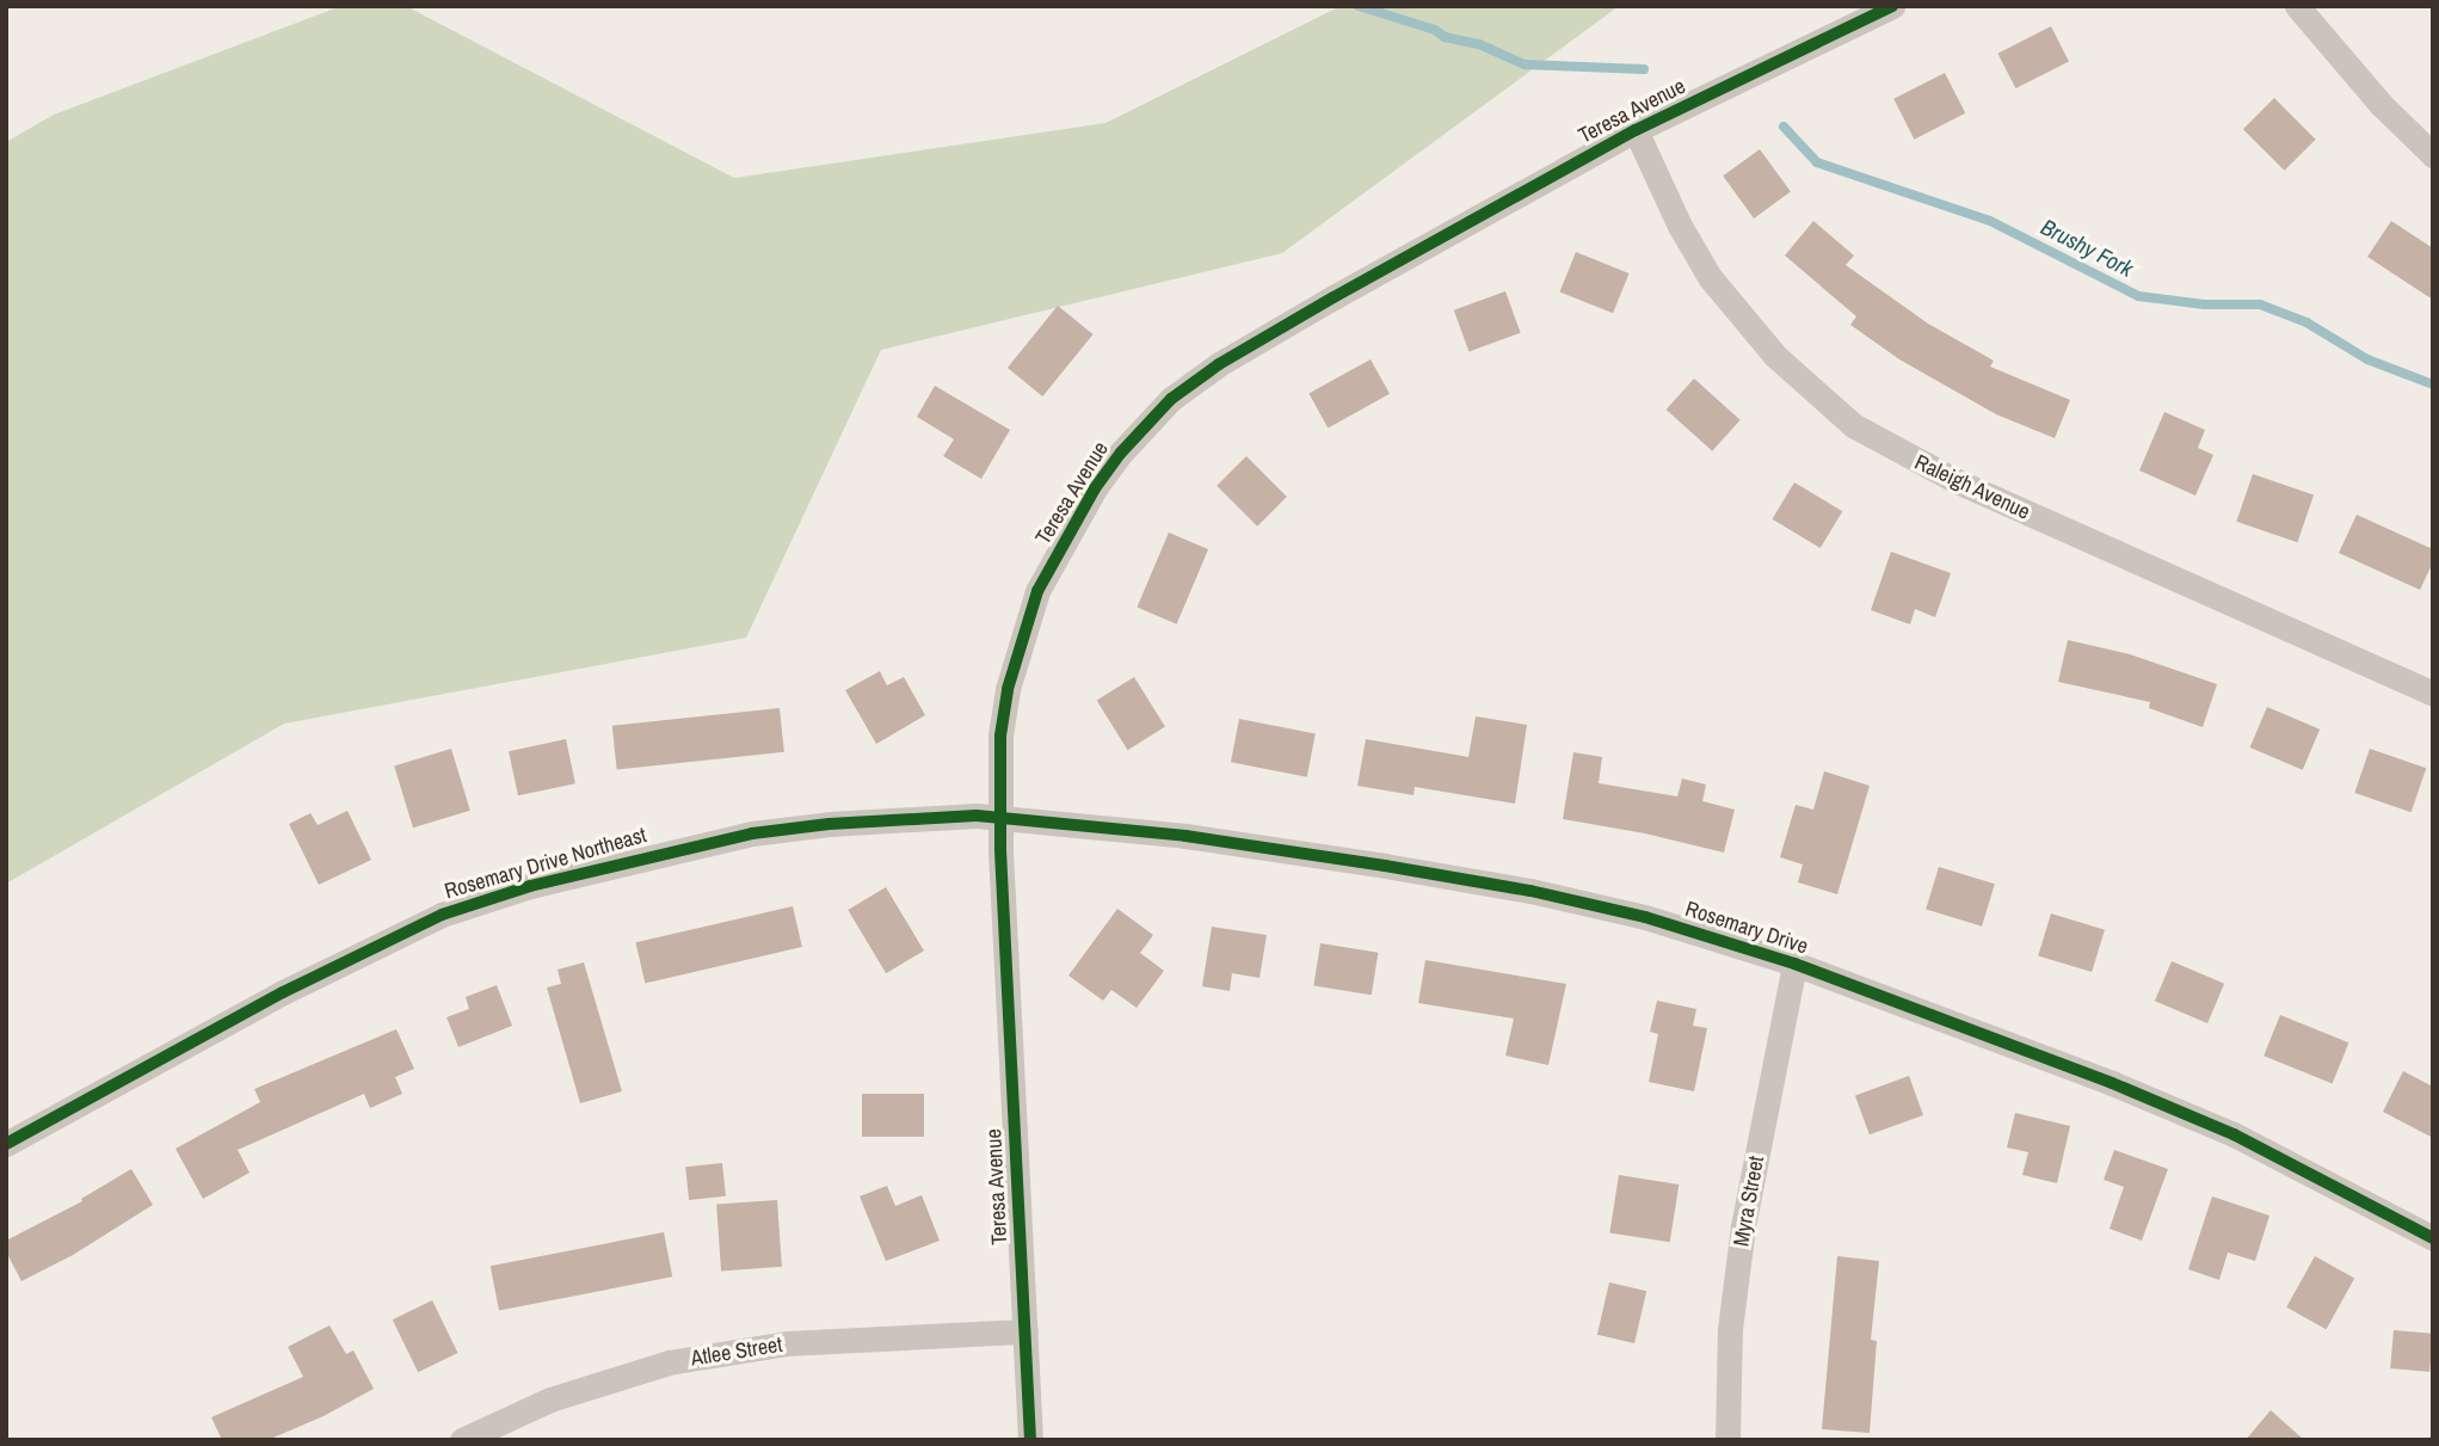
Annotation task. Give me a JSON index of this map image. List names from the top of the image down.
{
  "streets": {
    "street": [
      "Teresa Avenue",
      "Raleigh Avenue",
      "Rosemary Drive Northeast",
      "Rosemary Drive",
      "Myra Street",
      "Atlee Street"
    ]
  },
  "crossings": [
    ["Teresa Avenue", "Raleigh Avenue"],
    ["Teresa Avenue", "Rosemary Drive Northeast"],
    ["Teresa Avenue", "Rosemary Drive"],
    ["Teresa Avenue", "Atlee Street"],
    ["Rosemary Drive Northeast", "Rosemary Drive"],
    ["Rosemary Drive", "Myra Street"]
  ],
  "water": ["Brushy Fork"]
}
